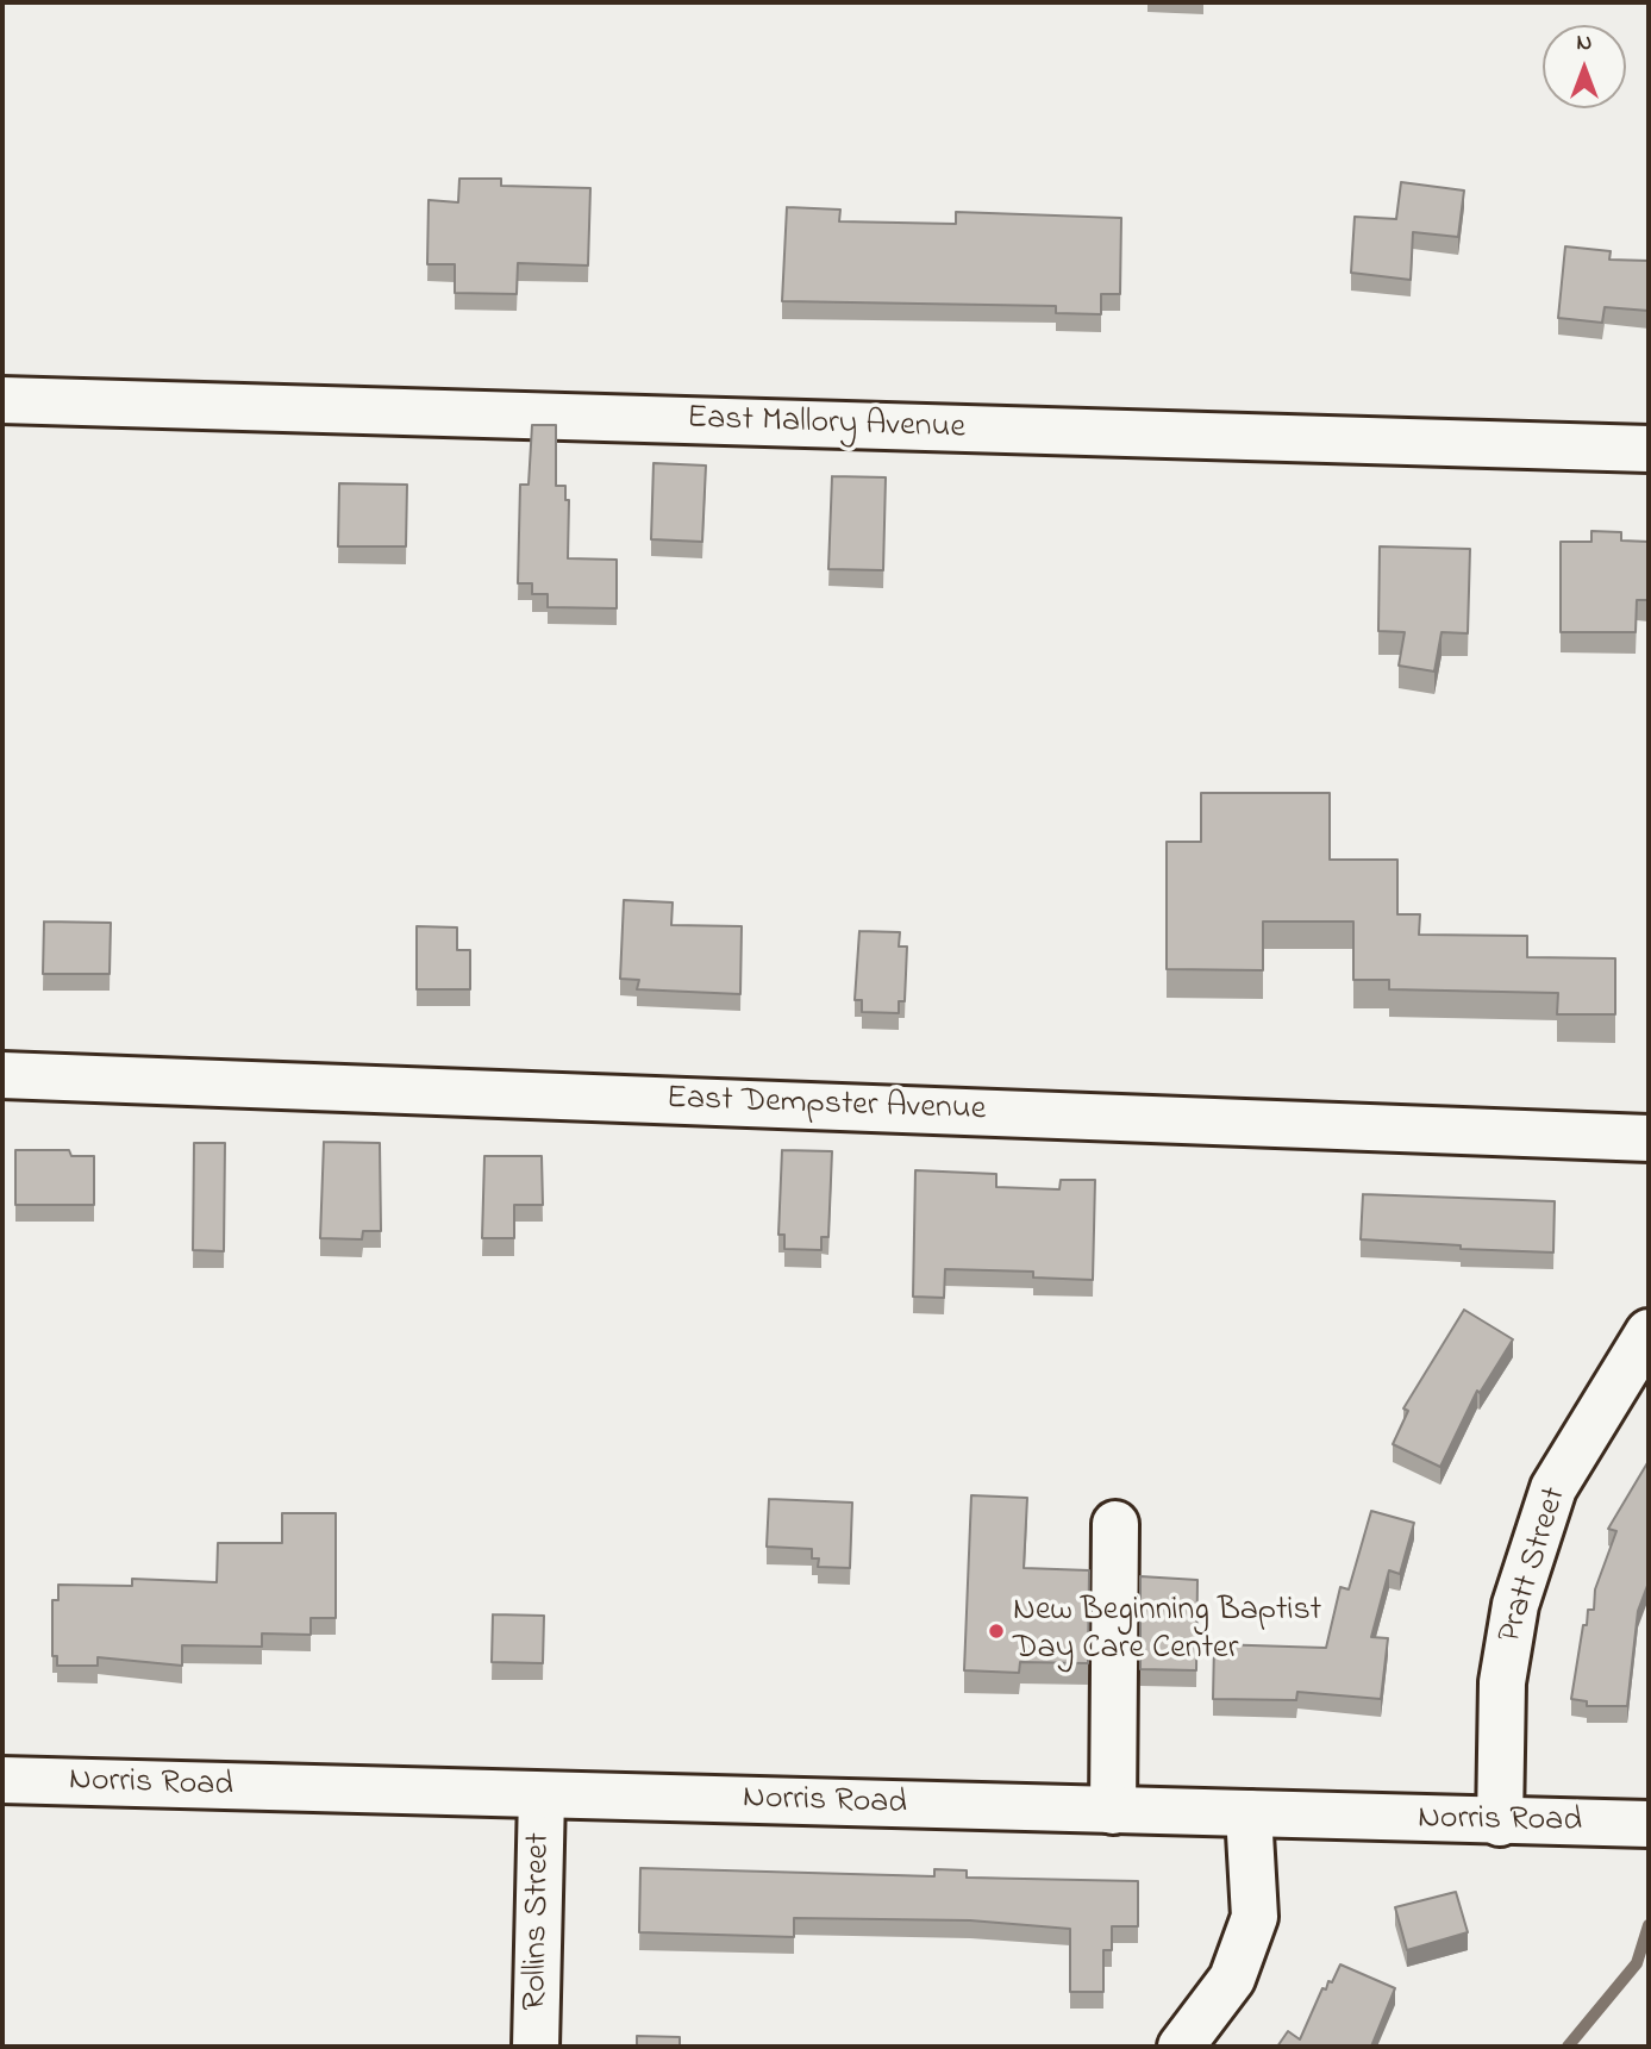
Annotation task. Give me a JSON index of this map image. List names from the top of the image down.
{
  "streets": {
    "street": [
      "East Mallory Avenue",
      "East Dempster Avenue",
      "Pratt Street",
      "Norris Road",
      "Rollins Street"
    ]
  },
  "crossings": [
    ["Pratt Street", "Norris Road"],
    ["Norris Road", "Rollins Street"]
  ],
  "places": ["New Beginning Baptist Day Care Center"],
  "north": "top"
}
